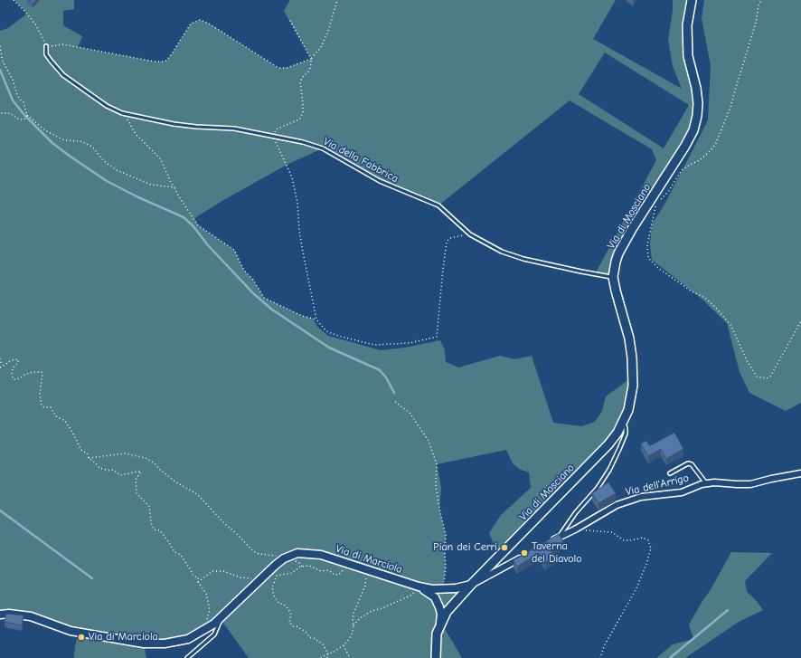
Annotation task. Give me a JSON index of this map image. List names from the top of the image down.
{
  "streets": {
    "main road": ["Via di Mosciano"],
    "street": ["Via dell'Arrigo", "Via di Marciola"],
    "lane": ["Via della Fabbrica"]
  },
  "crossings": [
    ["Via della Fabbrica", "Via di Mosciano"],
    ["Via di Mosciano", "Via di Marciola"]
  ],
  "places": ["Pian dei Cerri", "Taverna del Diavolo", "Via di Marciola"]
}
